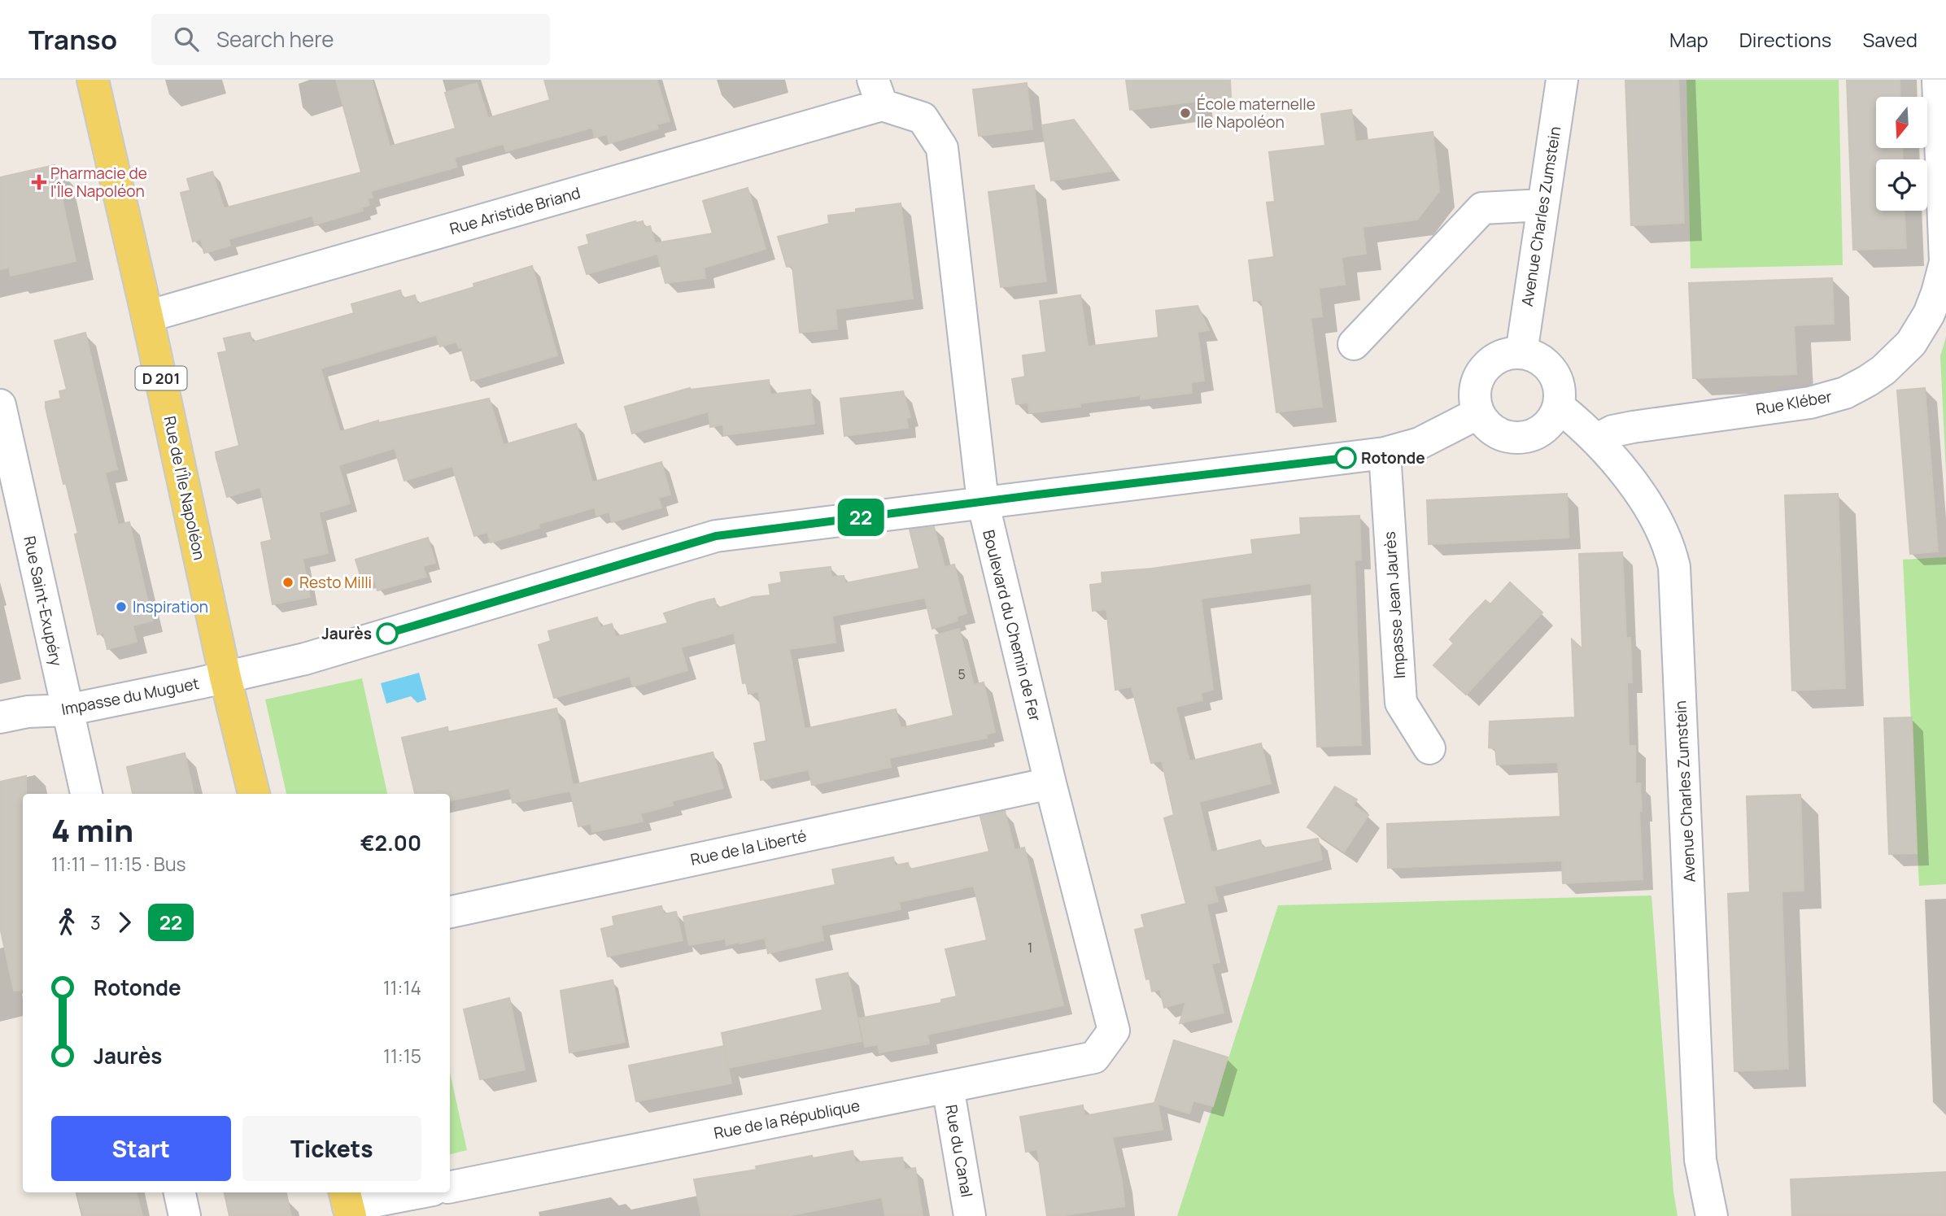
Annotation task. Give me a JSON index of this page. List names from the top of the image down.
{
  "streets": {
    "main road": ["D 201", "Rue de l'Île Napoléon"],
    "street": [
      "Rue Aristide Briand",
      "Avenue Charles Zumstein",
      "Rue Kléber",
      "Rue Saint-Exupéry",
      "Impasse Jean Jaurès",
      "Boulevard du Chemin de Fer",
      "Impasse du Muguet",
      "Rue de la Liberté",
      "Rue de la République",
      "Rue du Canal"
    ]
  },
  "crossings": [
    ["Rue Aristide Briand", "Rue de l'Île Napoléon"],
    ["Rue Aristide Briand", "Boulevard du Chemin de Fer"],
    ["Avenue Charles Zumstein", "Rue Kléber"],
    ["Avenue Charles Zumstein", "Impasse du Muguet"],
    ["Rue de l'Île Napoléon", "Impasse du Muguet"],
    ["Rue Saint-Exupéry", "Impasse du Muguet"],
    ["Impasse Jean Jaurès", "Impasse du Muguet"],
    ["Boulevard du Chemin de Fer", "Impasse du Muguet"],
    ["Boulevard du Chemin de Fer", "Rue de la Liberté"],
    ["Boulevard du Chemin de Fer", "Rue de la République"],
    ["Rue de la République", "Rue du Canal"]
  ],
  "places": {
    "other": [
      "École maternelle Ile Napoléon",
      "Rotonde",
      "Resto Milli",
      "Inspiration",
      "Jaurès"
    ],
    "health": ["Pharmacie de l'Île Napoléon"]
  },
  "lines": ["bus line 22"],
  "house_numbers": ["5", "1"],
  "north": "bottom",
  "page": {
    "header": "Transo",
    "search": "Search here",
    "nav": ["Map", "Directions", "Saved"],
    "on_map": "22",
    "heading": ["4 min", "11:11 – 11:15 · Bus", "€2.00"],
    "legs": ["3", "22"],
    "list": [
      {
        "name": "Rotonde",
        "value": "11:14"
      },
      {
        "name": "Jaurès",
        "value": "11:15"
      }
    ],
    "buttons": ["Start", "Tickets"]
  }
}
